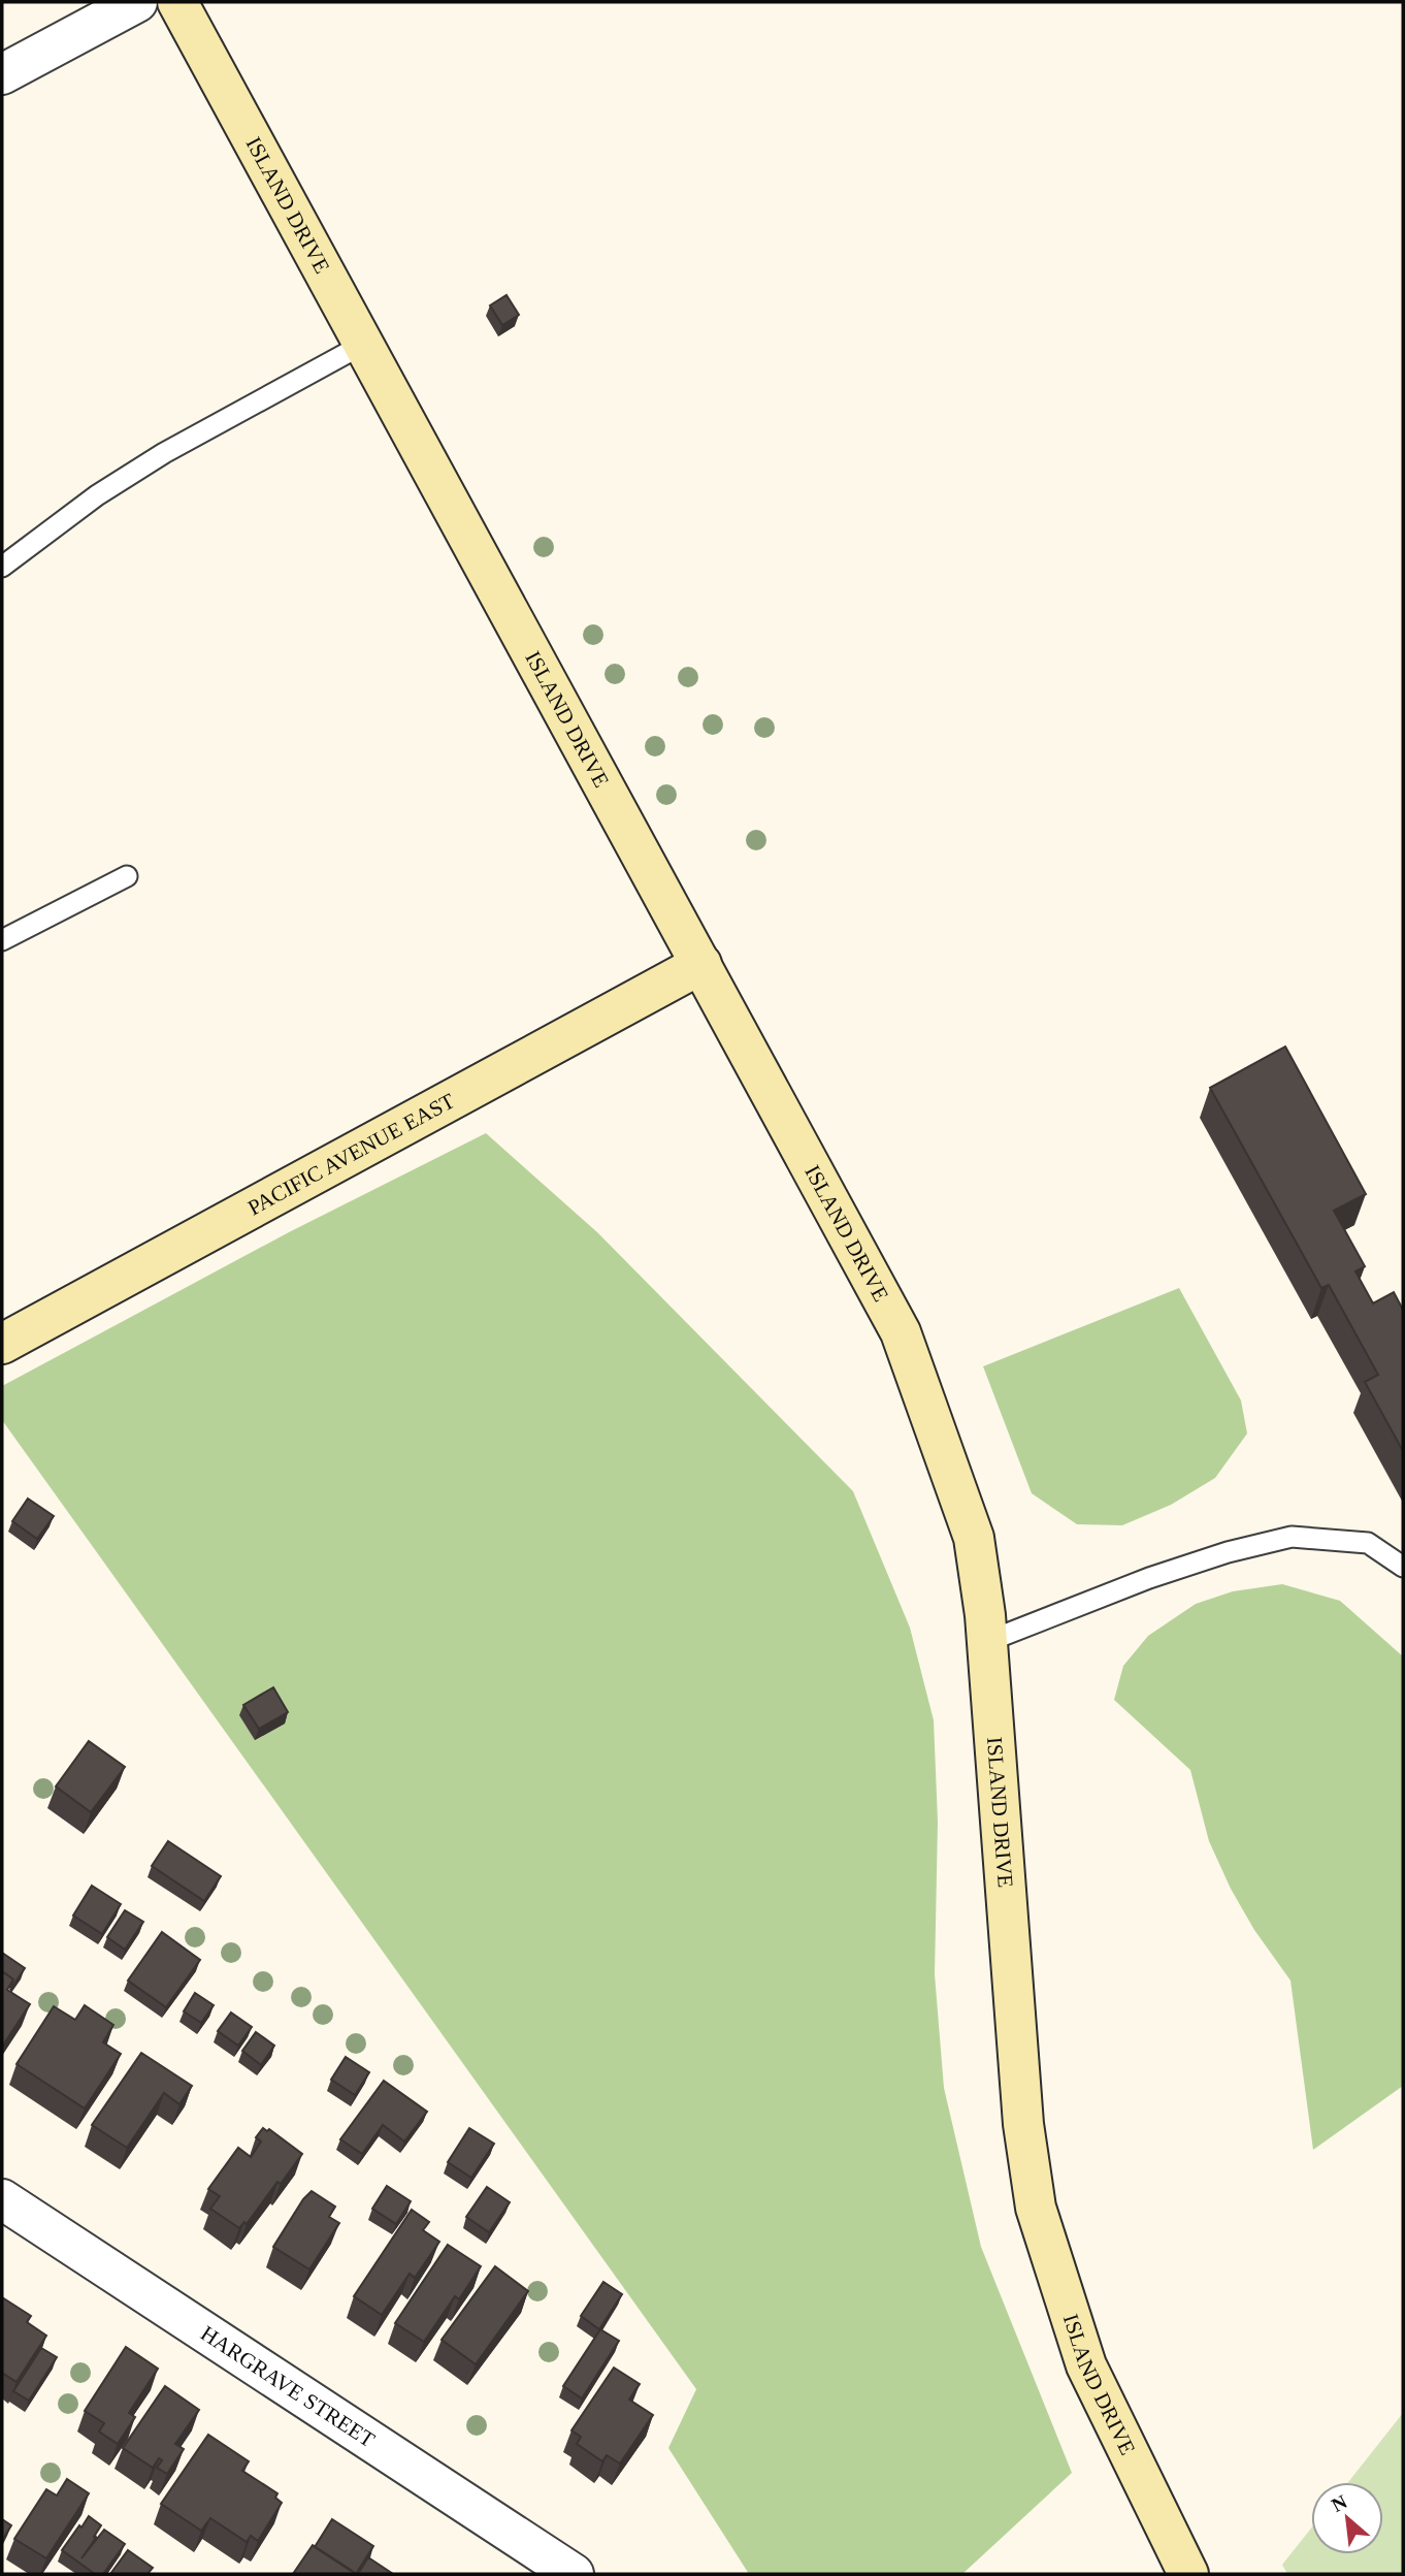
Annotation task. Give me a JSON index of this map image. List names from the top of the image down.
{
  "streets": {
    "street": ["ISLAND DRIVE", "PACIFIC AVENUE EAST", "HARGRAVE STREET"]
  },
  "crossings": [
    ["ISLAND DRIVE", "PACIFIC AVENUE EAST"]
  ],
  "north": "top left"
}
